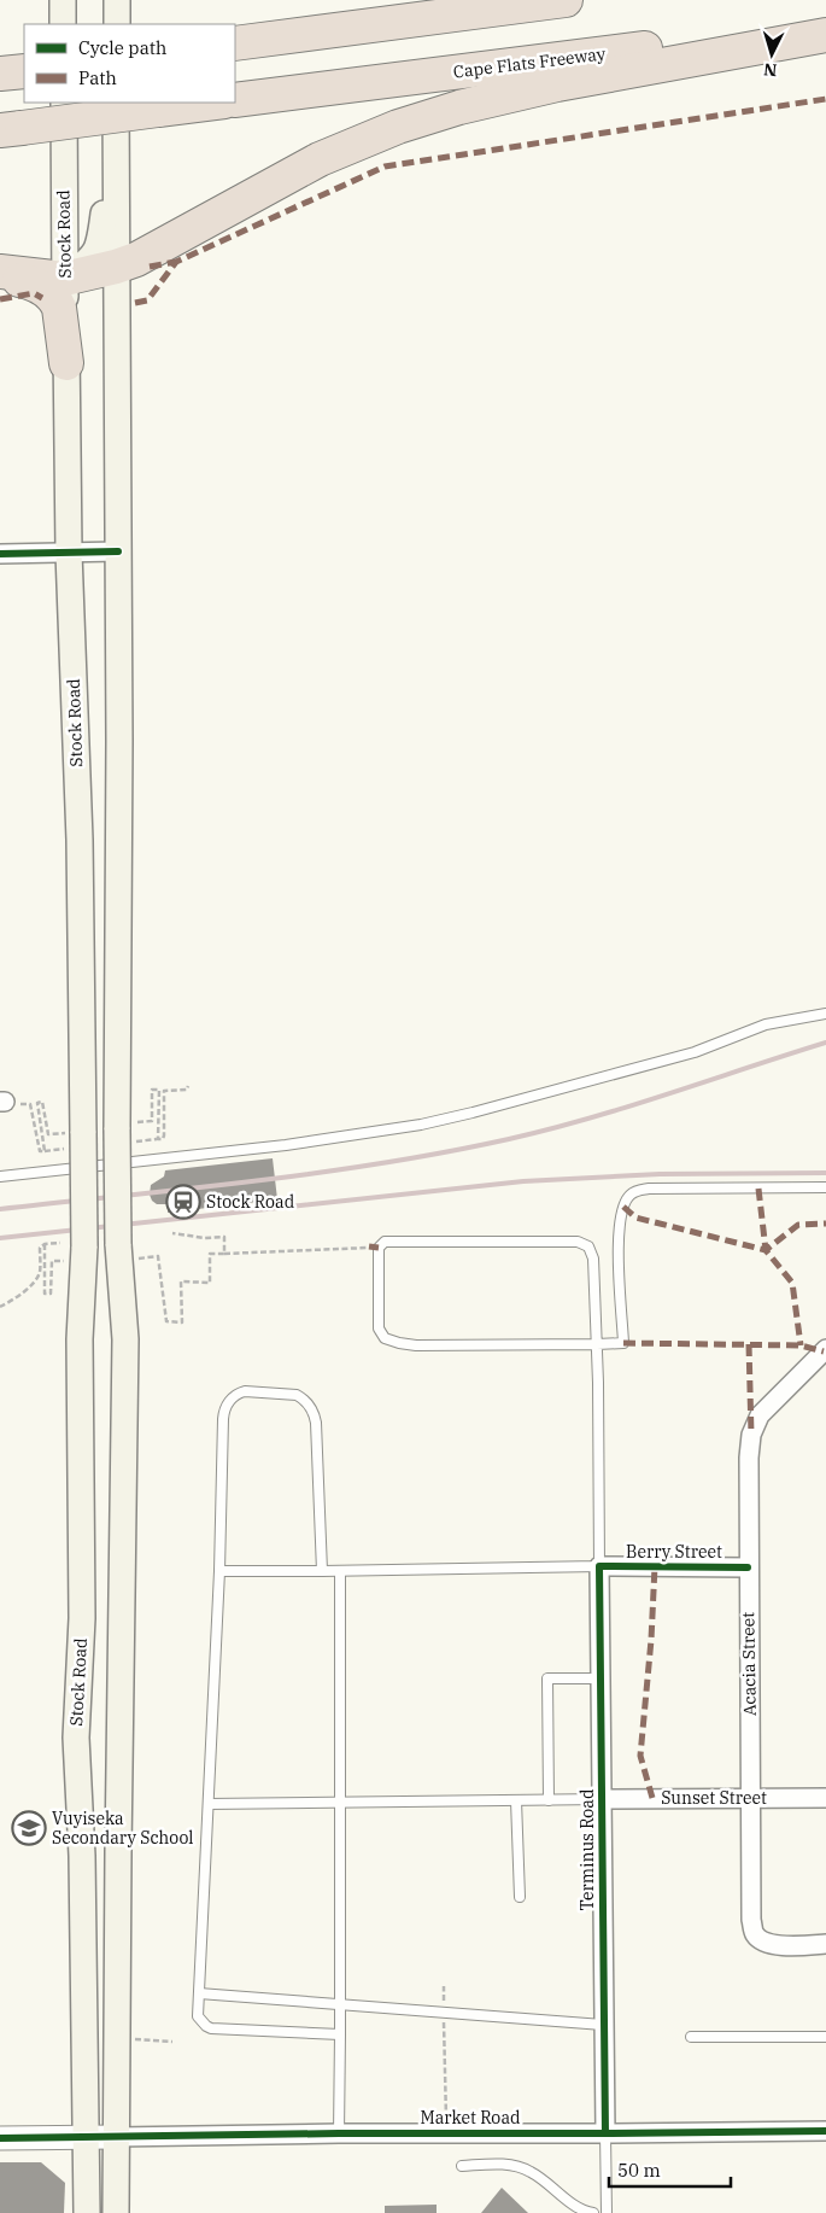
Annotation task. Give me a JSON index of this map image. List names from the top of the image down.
{
  "streets": {
    "highway": ["Cape Flats Freeway"],
    "main road": ["Stock Road"],
    "street": [
      "Berry Street",
      "Acacia Street",
      "Sunset Street",
      "Terminus Road",
      "Market Road"
    ]
  },
  "crossings": [
    ["Berry Street", "Acacia Street"],
    ["Berry Street", "Terminus Road"],
    ["Acacia Street", "Sunset Street"],
    ["Sunset Street", "Terminus Road"],
    ["Terminus Road", "Market Road"]
  ],
  "places": {
    "station": ["Stock Road"],
    "school or university": ["Vuyiseka Secondary School"]
  },
  "legend": ["Cycle path", "Path"],
  "scale_bar": "50 m",
  "north": "bottom"
}
